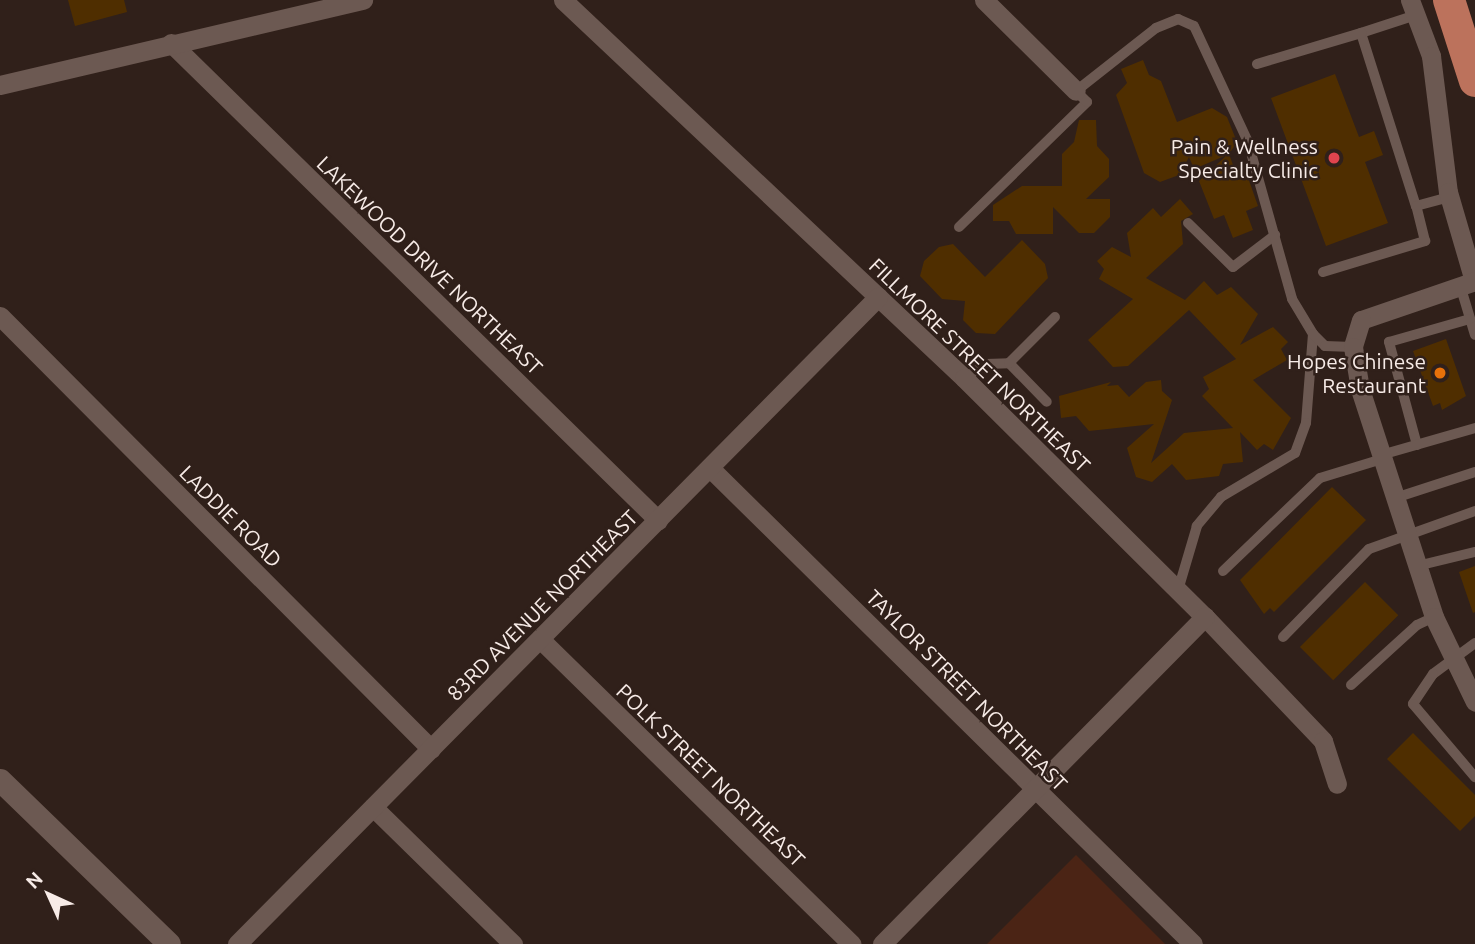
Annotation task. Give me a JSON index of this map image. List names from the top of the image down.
{
  "streets": {
    "street": [
      "LAKEWOOD DRIVE NORTHEAST",
      "FILLMORE STREET NORTHEAST",
      "LADDIE ROAD",
      "83RD AVENUE NORTHEAST",
      "TAYLOR STREET NORTHEAST",
      "POLK STREET NORTHEAST"
    ]
  },
  "crossings": [
    ["LAKEWOOD DRIVE NORTHEAST", "83RD AVENUE NORTHEAST"],
    ["FILLMORE STREET NORTHEAST", "83RD AVENUE NORTHEAST"],
    ["LADDIE ROAD", "83RD AVENUE NORTHEAST"],
    ["83RD AVENUE NORTHEAST", "TAYLOR STREET NORTHEAST"],
    ["83RD AVENUE NORTHEAST", "POLK STREET NORTHEAST"]
  ],
  "places": ["Pain & Wellness Specialty Clinic", "Hopes Chinese Restaurant"],
  "north": "top left"
}
